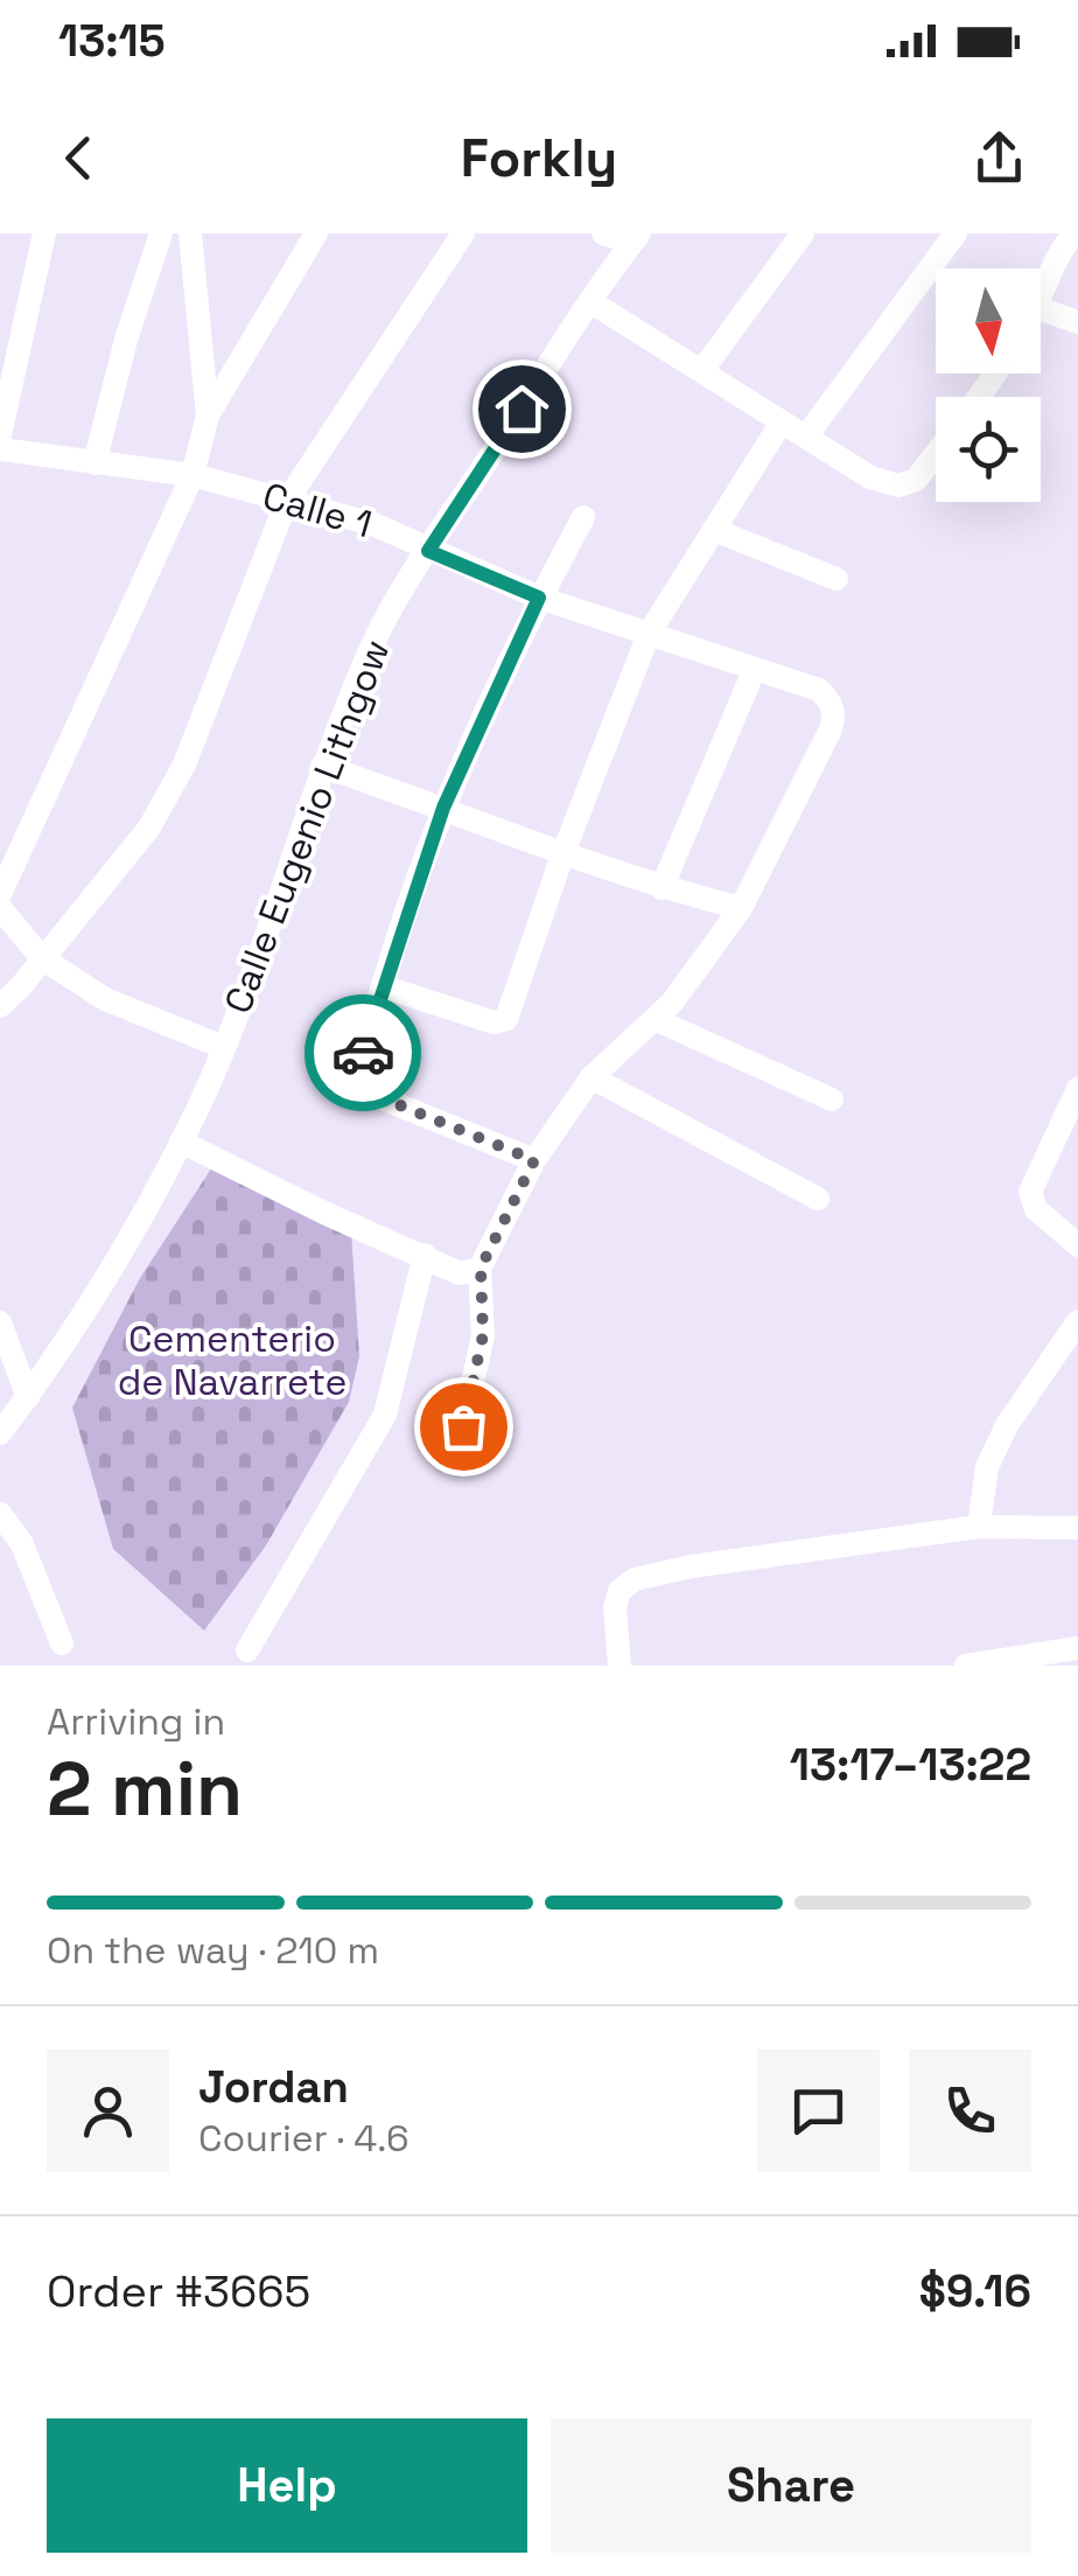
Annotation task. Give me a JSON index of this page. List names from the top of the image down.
{
  "streets": {
    "street": ["Calle 1", "Calle Eugenio Lithgow"]
  },
  "crossings": [
    ["Calle 1", "Calle Eugenio Lithgow"]
  ],
  "parks": ["Cementerio de Navarrete"],
  "north": "bottom",
  "page": {
    "status": "13:15",
    "header": "Forkly",
    "heading": ["2 min", "Arriving in", "13:17–13:22"],
    "panel": [
      "Jordan",
      "Courier · 4.6",
      "Order #3665",
      "$9.16"
    ],
    "bar": "On the way · 210 m",
    "buttons": ["Help", "Share"]
  }
}
